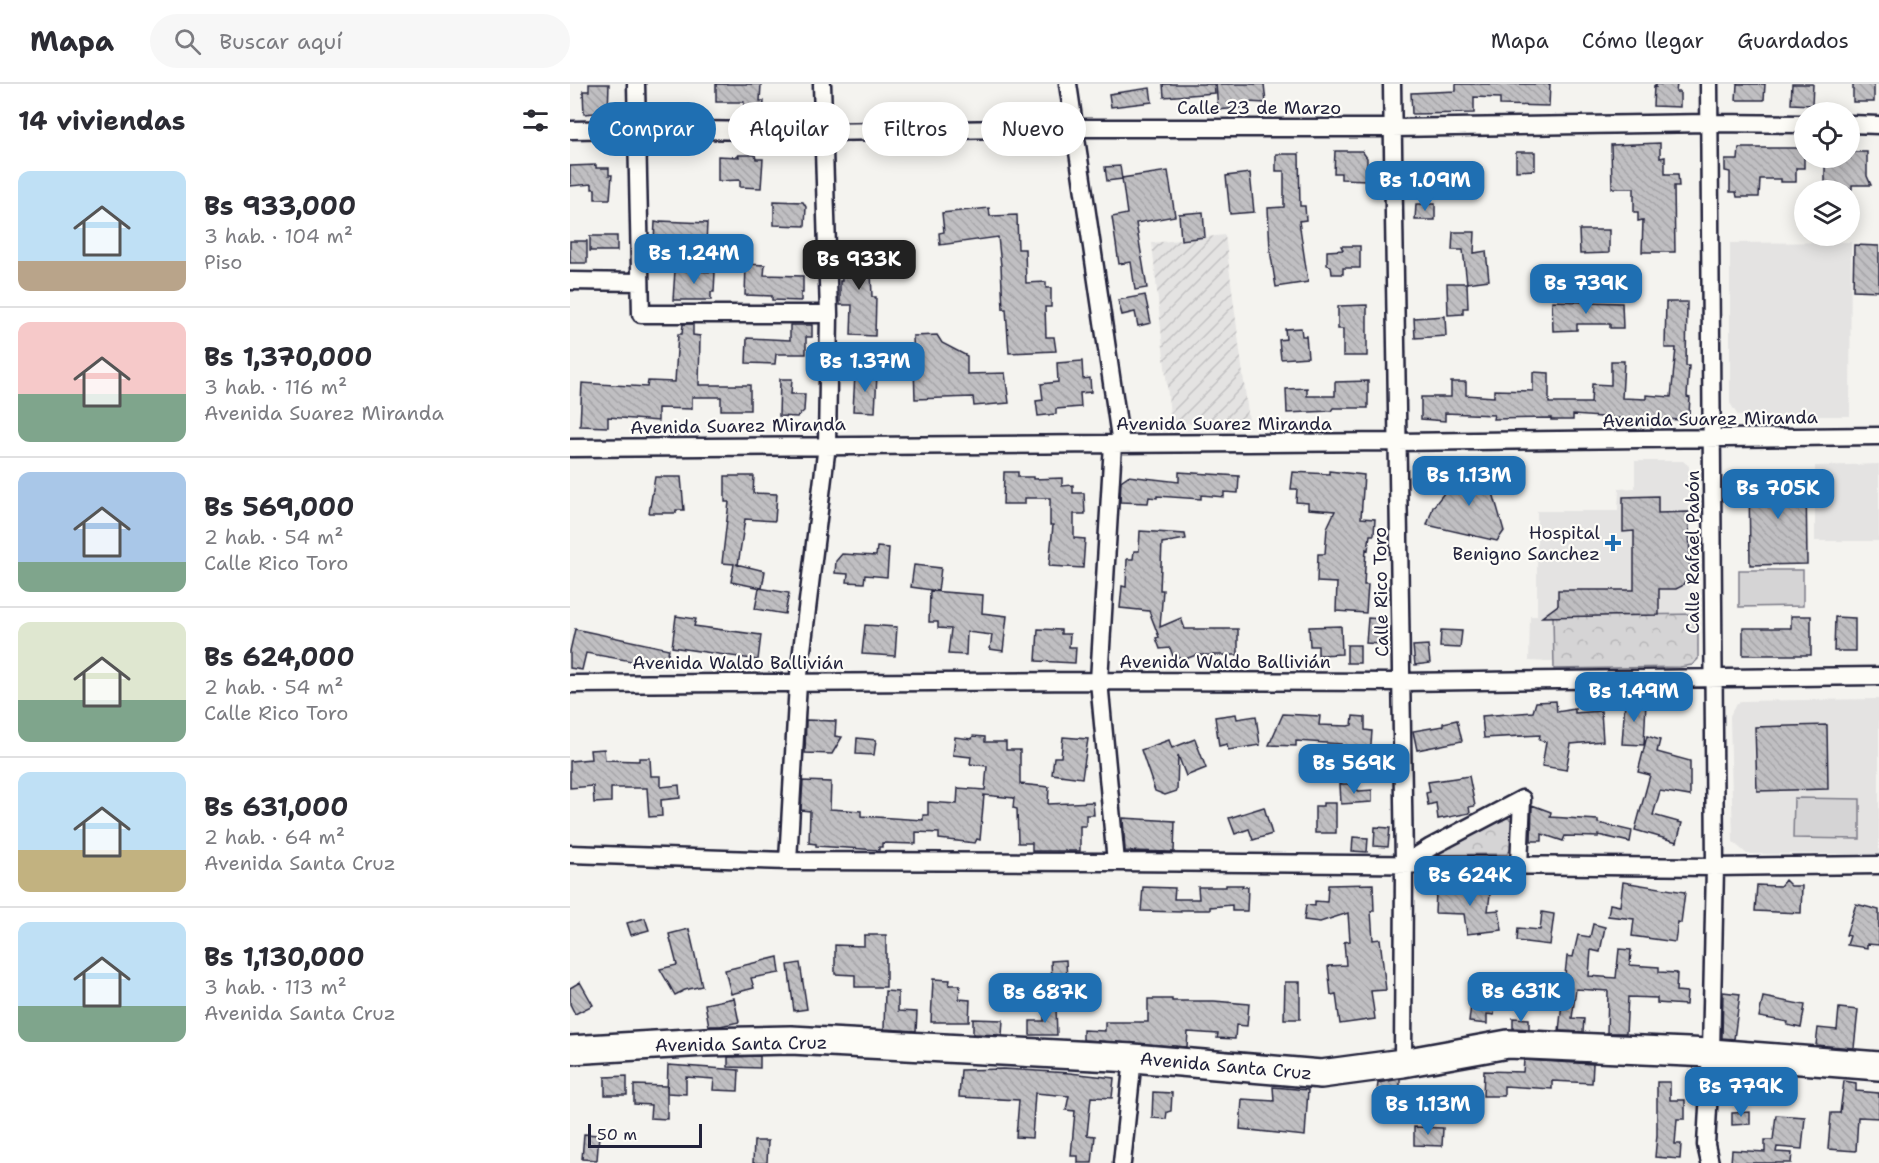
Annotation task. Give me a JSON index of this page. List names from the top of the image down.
{
  "streets": {
    "main road": ["Avenida Santa Cruz"],
    "street": [
      "Calle 23 de Marzo",
      "Avenida Suarez Miranda",
      "Calle Rafael Pabón",
      "Calle Rico Toro",
      "Avenida Waldo Ballivián"
    ]
  },
  "crossings": [
    ["Calle 23 de Marzo", "Calle Rafael Pabón"],
    ["Calle 23 de Marzo", "Calle Rico Toro"],
    ["Avenida Suarez Miranda", "Calle Rafael Pabón"],
    ["Avenida Suarez Miranda", "Calle Rico Toro"],
    ["Calle Rafael Pabón", "Avenida Waldo Ballivián"],
    ["Calle Rafael Pabón", "Avenida Santa Cruz"],
    ["Calle Rico Toro", "Avenida Waldo Ballivián"],
    ["Calle Rico Toro", "Avenida Santa Cruz"]
  ],
  "places": {
    "health": ["Hospital Benigno Sanchez"]
  },
  "scale_bar": "50 m",
  "page": {
    "header": "Mapa",
    "search": "Buscar aquí",
    "nav": ["Mapa", "Cómo llegar", "Guardados"],
    "heading": "14 viviendas",
    "chip": [
      "Comprar",
      "Alquilar",
      "Filtros",
      "Nuevo"
    ],
    "list": [
      {
        "name": "Bs 933,000",
        "note": "3 hab. · 104 m² · Piso"
      },
      {
        "name": "Bs 1,370,000",
        "note": "3 hab. · 116 m² · Avenida Suarez Miranda"
      },
      {
        "name": "Bs 569,000",
        "note": "2 hab. · 54 m² · Calle Rico Toro"
      },
      {
        "name": "Bs 624,000",
        "note": "2 hab. · 54 m² · Calle Rico Toro"
      },
      {
        "name": "Bs 631,000",
        "note": "2 hab. · 64 m² · Avenida Santa Cruz"
      },
      {
        "name": "Bs 1,130,000",
        "note": "3 hab. · 113 m² · Avenida Santa Cruz"
      }
    ],
    "price": [
      "Bs 1.09M",
      "Bs 1.24M",
      "Bs 933K",
      "Bs 739K",
      "Bs 1.37M",
      "Bs 1.13M",
      "Bs 705K",
      "Bs 1.49M",
      "Bs 569K",
      "Bs 624K",
      "Bs 631K",
      "Bs 687K",
      "Bs 779K",
      "Bs 1.13M"
    ],
    "scale": "50 m"
  }
}
